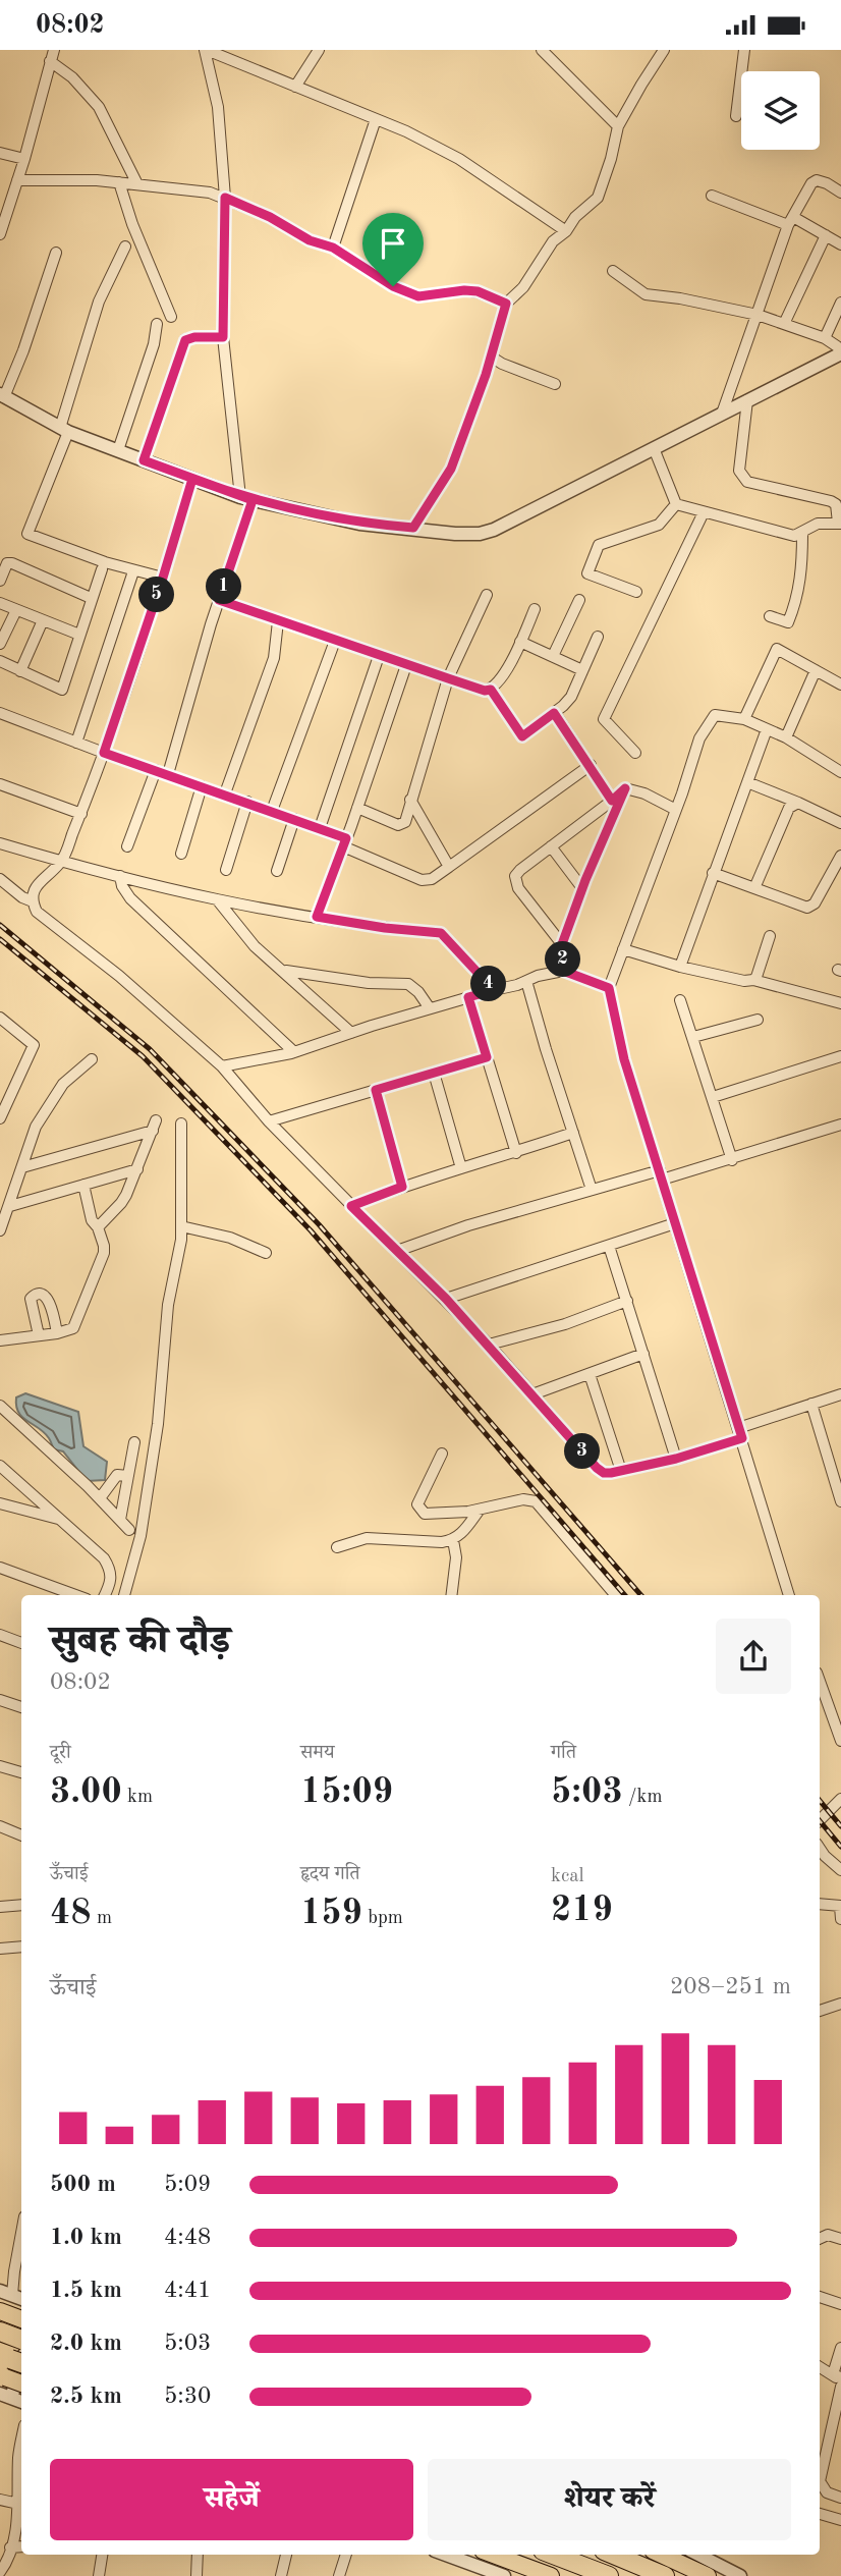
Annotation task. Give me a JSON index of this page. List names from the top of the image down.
{
  "page": {
    "status": "08:02",
    "pins": [
      "1",
      "5",
      "2",
      "4",
      "3"
    ],
    "heading": ["सुबह की दौड़", "08:02"],
    "stats": [
      ["दूरी", "3.00 km"],
      ["समय", "15:09"],
      ["गति", "5:03 /km"],
      ["ऊँचाई", "48 m"],
      ["हृदय गति", "159 bpm"],
      ["kcal", "219"]
    ],
    "chart": ["ऊँचाई", "208–251 m"],
    "list": [
      {
        "name": "500 m",
        "note": "5:09"
      },
      {
        "name": "1.0 km",
        "note": "4:48"
      },
      {
        "name": "1.5 km",
        "note": "4:41"
      },
      {
        "name": "2.0 km",
        "note": "5:03"
      },
      {
        "name": "2.5 km",
        "note": "5:30"
      }
    ],
    "buttons": ["सहेजें", "शेयर करें"]
  }
}
